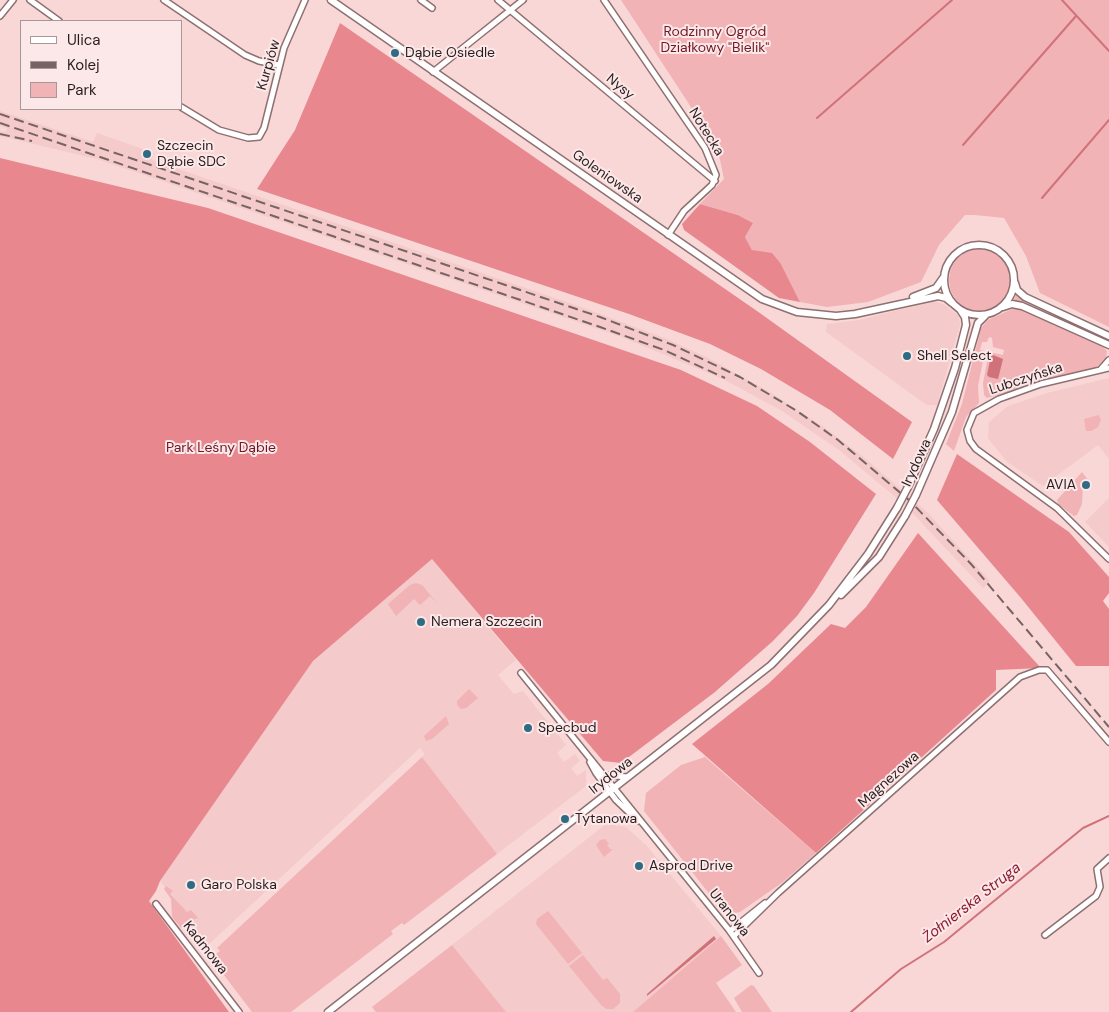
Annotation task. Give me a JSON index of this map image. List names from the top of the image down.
{
  "streets": {
    "street": [
      "Kurpiów",
      "Nysy",
      "Notecka",
      "Goleniowska",
      "Lubczyńska",
      "Irydowa",
      "Magnezowa",
      "Uranowa",
      "Kadmowa"
    ]
  },
  "crossings": [
    ["Nysy", "Notecka"],
    ["Goleniowska", "Irydowa"],
    ["Irydowa", "Uranowa"],
    ["Magnezowa", "Uranowa"]
  ],
  "water": ["Żołnierska Struga"],
  "parks": ["Rodzinny Ogród Działkowy \"Bielik\"", "Park Leśny Dąbie"],
  "places": [
    "Dąbie Osiedle",
    "Szczecin Dąbie SDC",
    "Shell Select",
    "AVIA",
    "Nemera Szczecin",
    "Specbud",
    "Tytanowa",
    "Asprod Drive",
    "Garo Polska"
  ],
  "legend": ["Ulica", "Kolej", "Park"]
}
